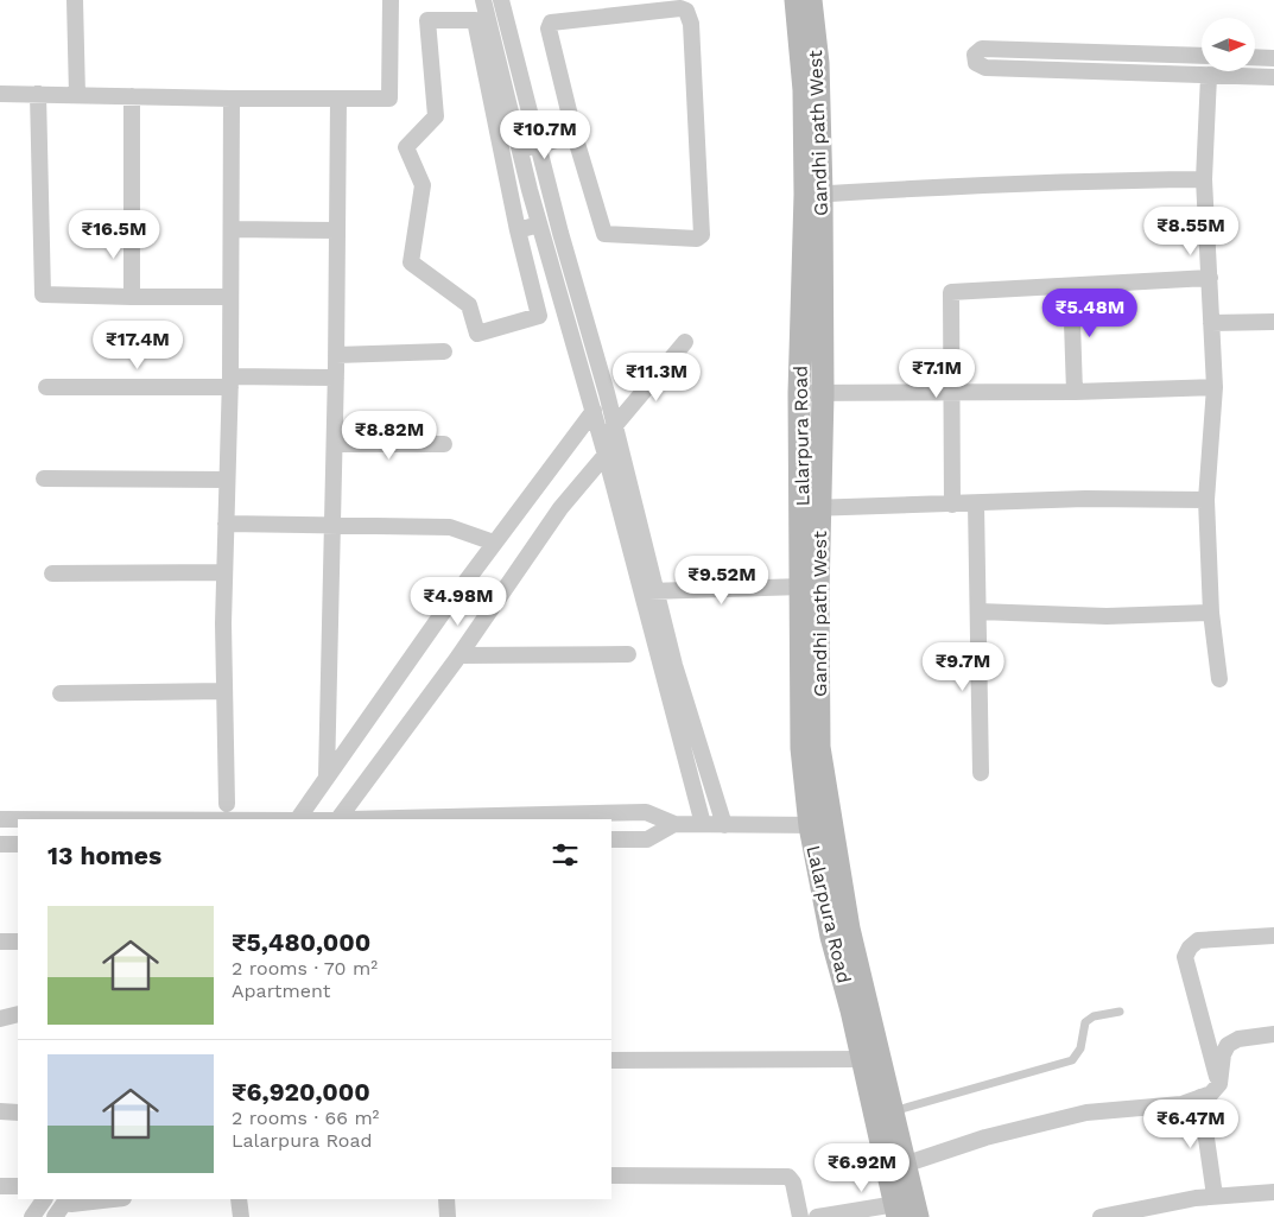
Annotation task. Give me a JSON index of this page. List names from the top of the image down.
{
  "streets": {
    "street": ["Gandhi path West", "Lalarpura Road"]
  },
  "crossings": [
    ["Gandhi path West", "Lalarpura Road"]
  ],
  "north": "right",
  "page": {
    "price": [
      "₹10.7M",
      "₹8.55M",
      "₹16.5M",
      "₹5.48M",
      "₹17.4M",
      "₹7.1M",
      "₹11.3M",
      "₹8.82M",
      "₹9.52M",
      "₹4.98M",
      "₹9.7M",
      "₹6.47M",
      "₹6.92M"
    ],
    "heading": "13 homes",
    "list": [
      {
        "name": "₹5,480,000",
        "note": "2 rooms · 70 m² · Apartment"
      },
      {
        "name": "₹6,920,000",
        "note": "2 rooms · 66 m² · Lalarpura Road"
      }
    ]
  }
}
